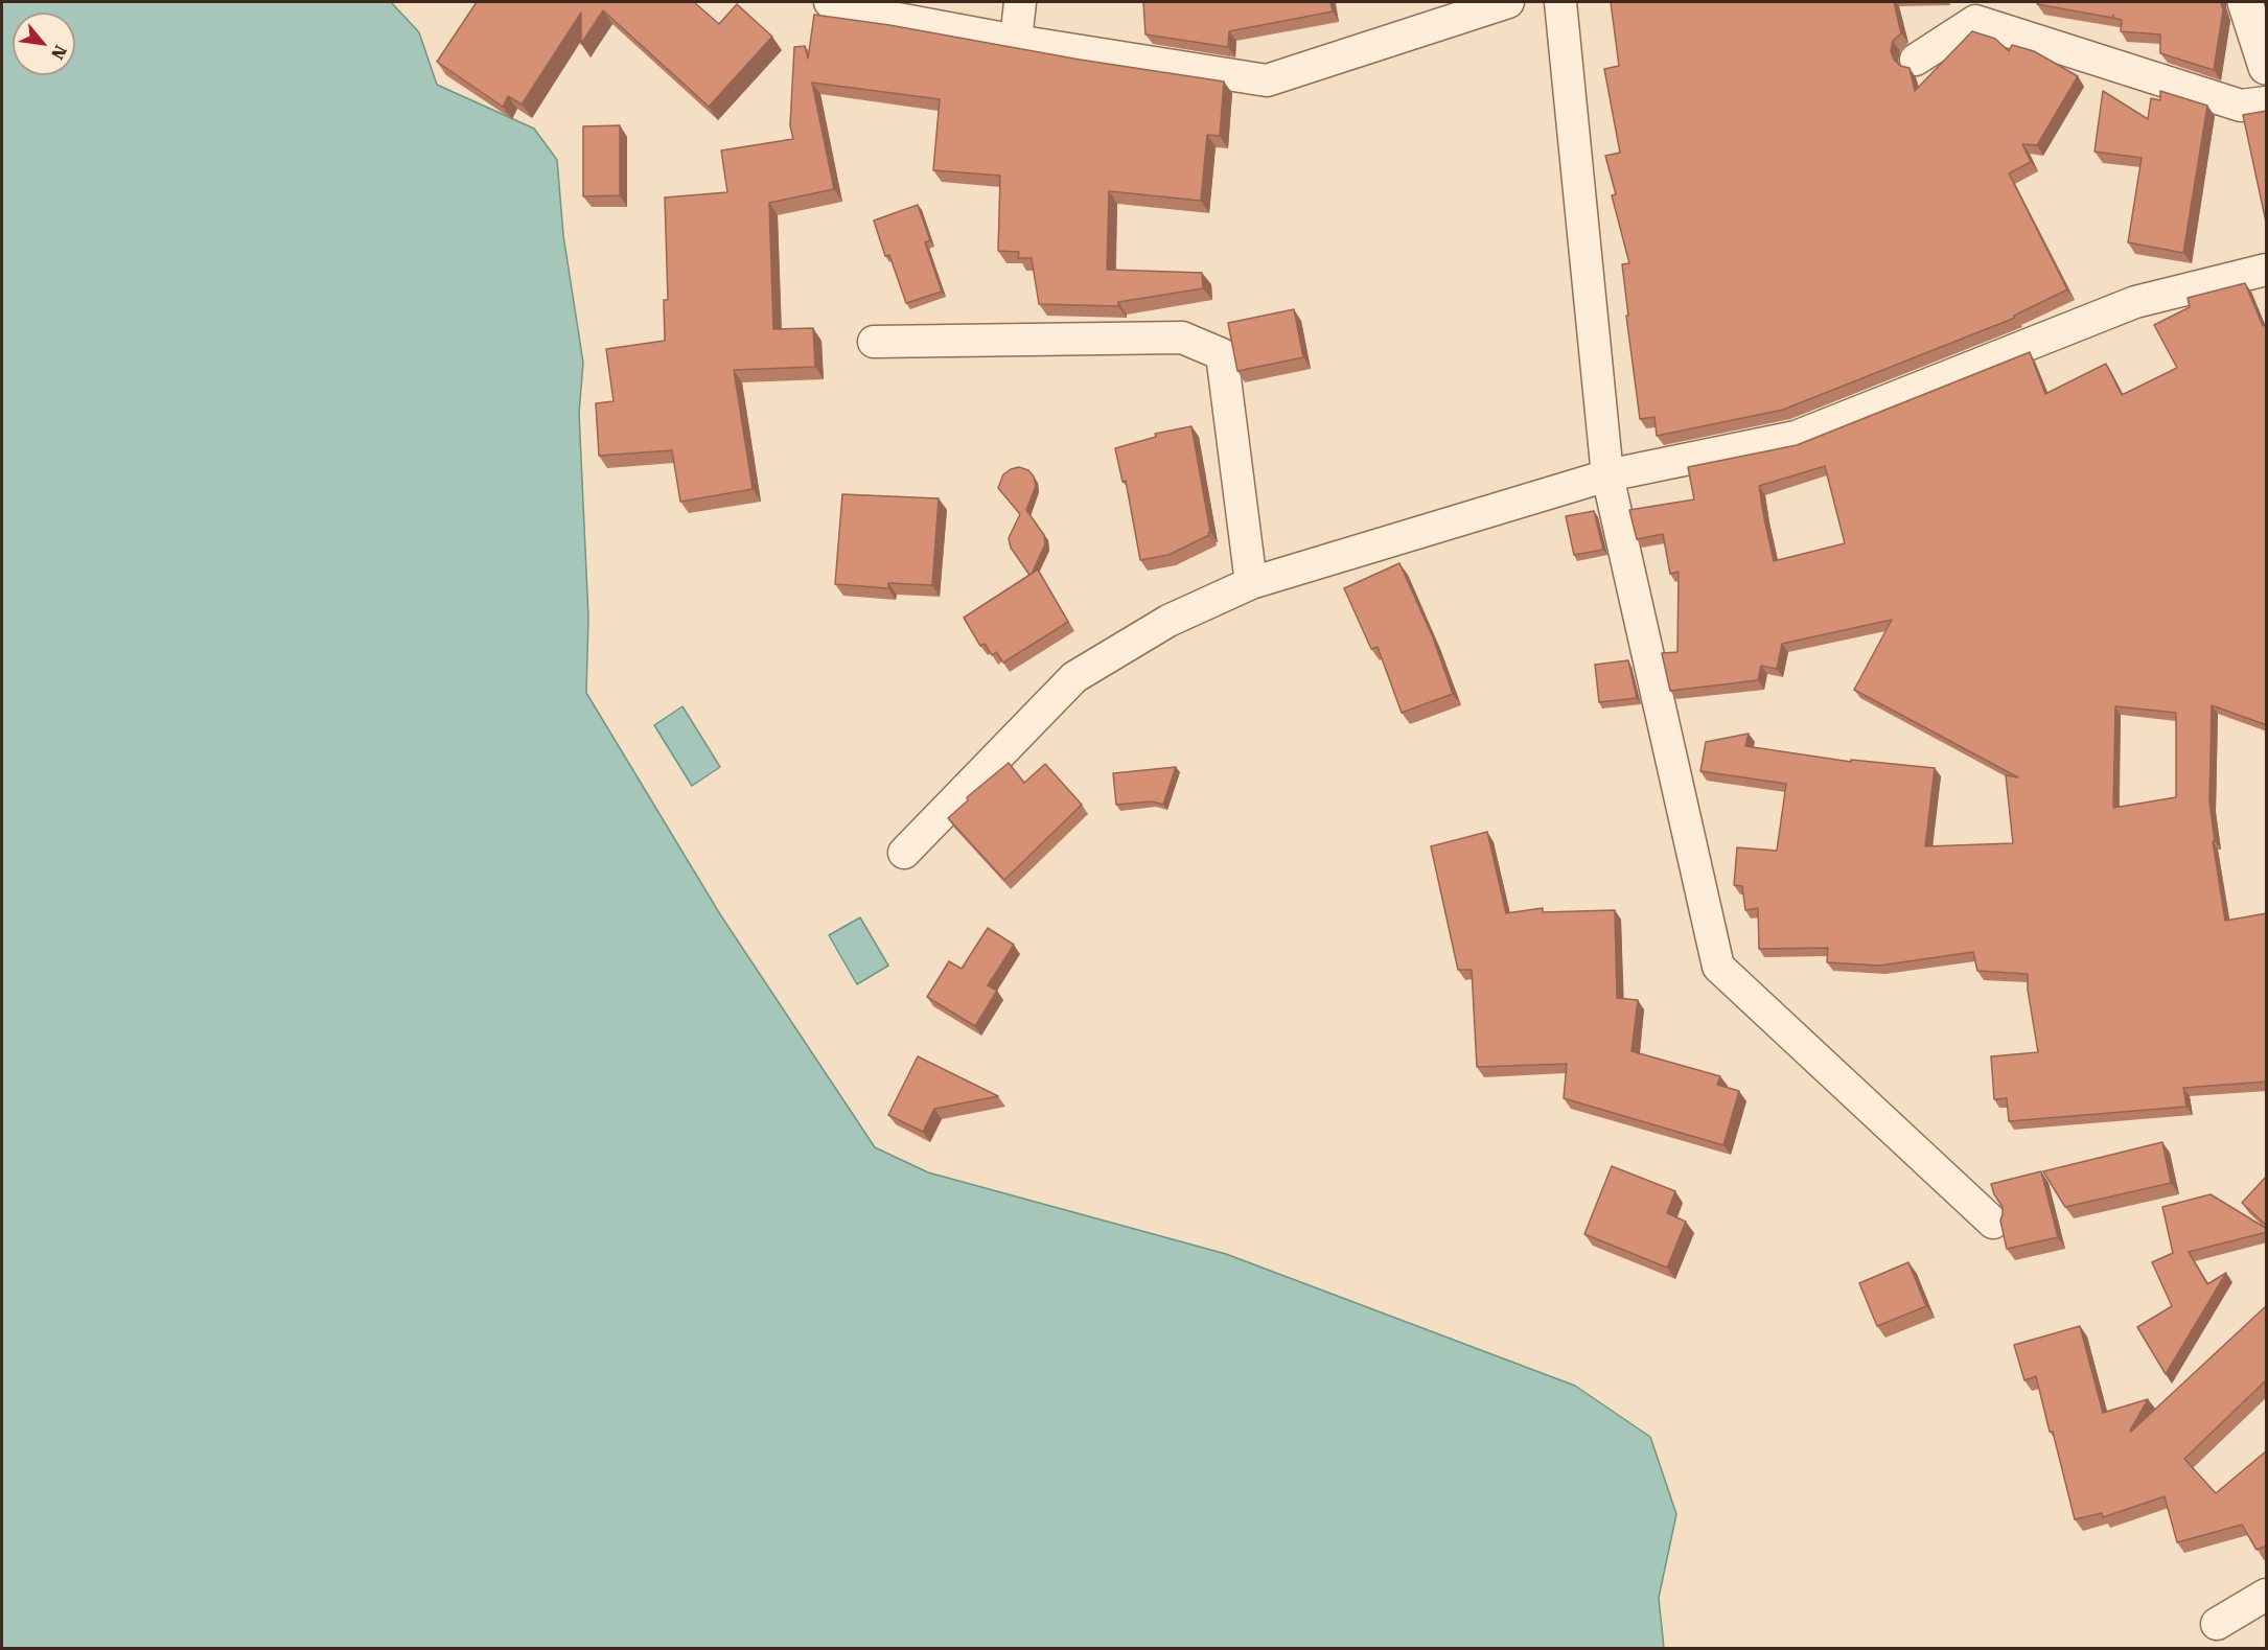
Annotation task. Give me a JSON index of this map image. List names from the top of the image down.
{
  "north": "bottom right"
}
